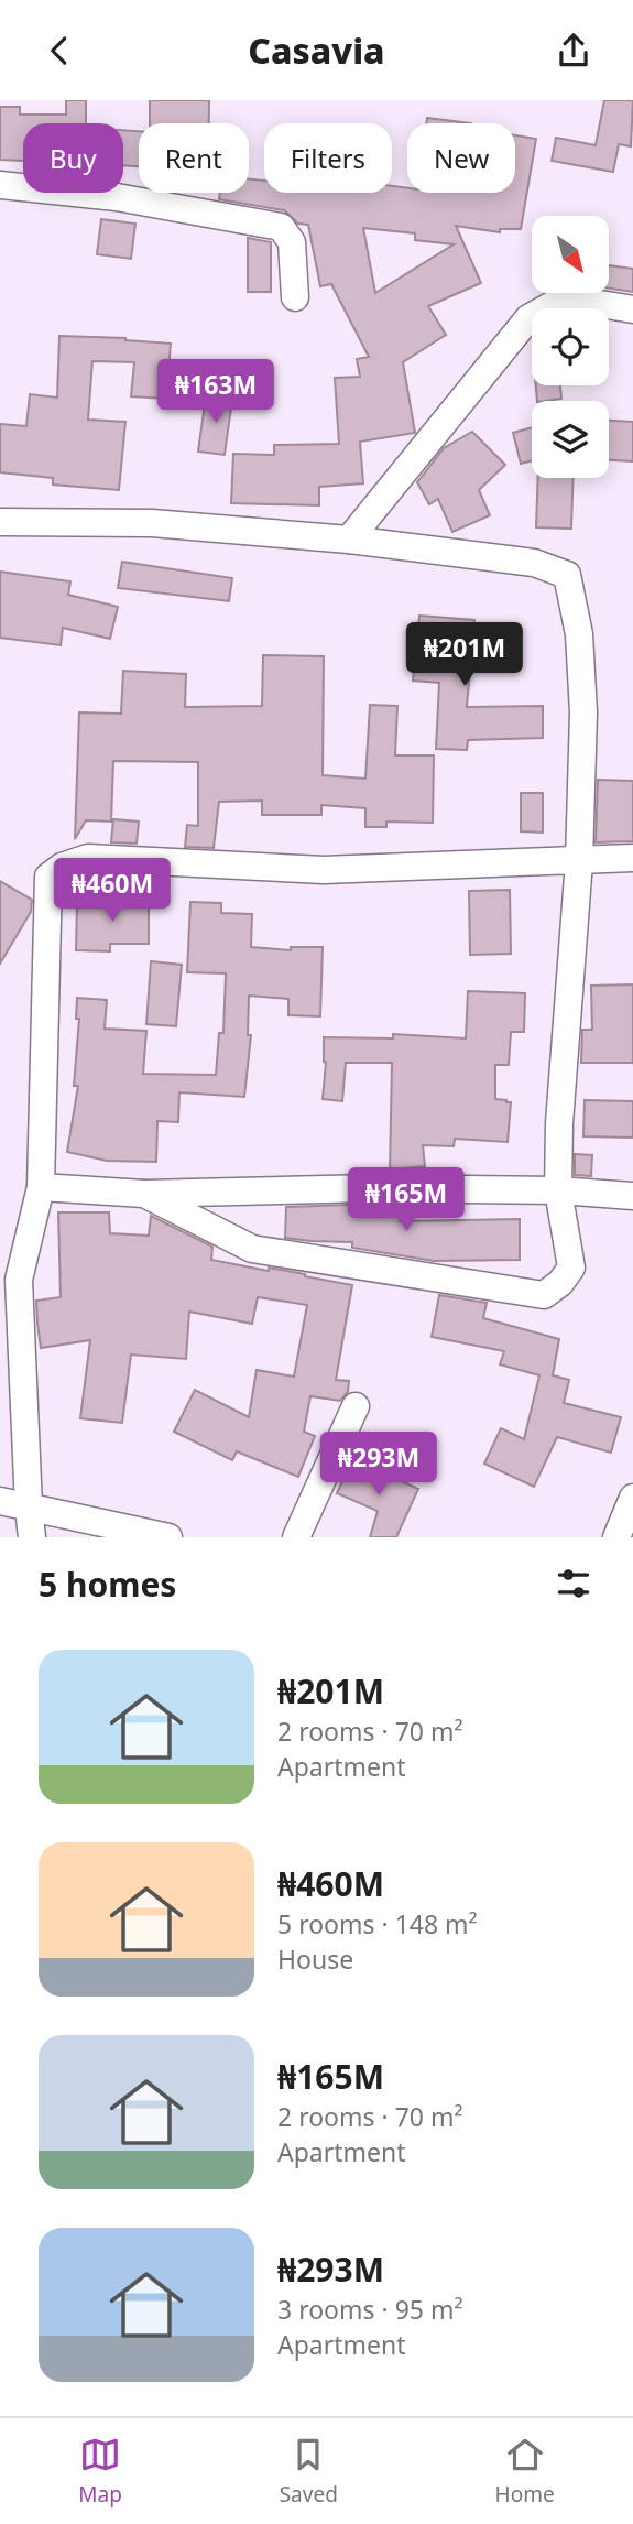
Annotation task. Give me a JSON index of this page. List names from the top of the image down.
{
  "north": "bottom right",
  "page": {
    "header": "Casavia",
    "chip": [
      "Buy",
      "Rent",
      "Filters",
      "New"
    ],
    "price": [
      "₦163M",
      "₦201M",
      "₦460M",
      "₦165M",
      "₦293M"
    ],
    "heading": "5 homes",
    "list": [
      {
        "name": "₦201M",
        "note": "2 rooms · 70 m² · Apartment"
      },
      {
        "name": "₦460M",
        "note": "5 rooms · 148 m² · House"
      },
      {
        "name": "₦165M",
        "note": "2 rooms · 70 m² · Apartment"
      },
      {
        "name": "₦293M",
        "note": "3 rooms · 95 m² · Apartment"
      }
    ],
    "tabs": ["Map", "Saved", "Home"]
  }
}
